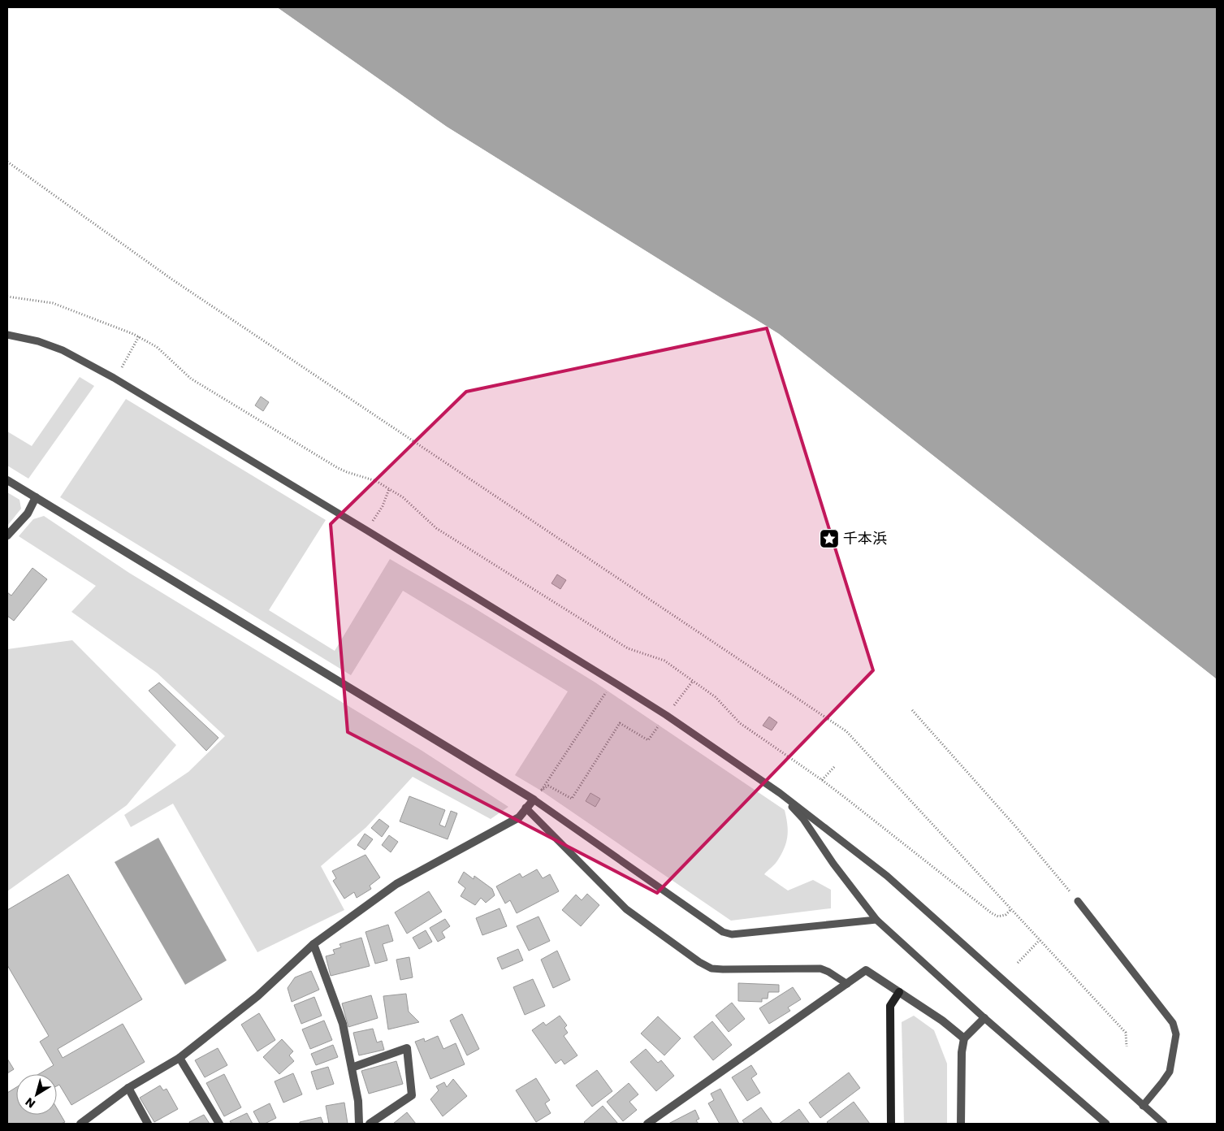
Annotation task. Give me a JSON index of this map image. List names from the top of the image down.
{
  "places": {
    "place": ["千本浜"]
  },
  "north": "bottom left"
}
